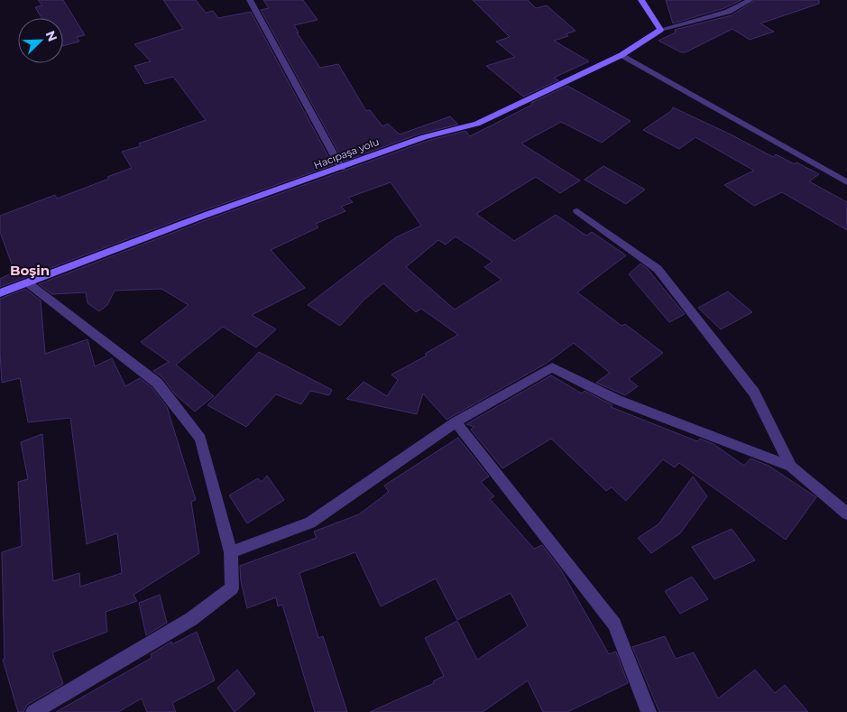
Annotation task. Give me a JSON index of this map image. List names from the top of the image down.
{
  "streets": {
    "main road": ["Hacıpaşa yolu"]
  },
  "districts": ["Boşin"],
  "north": "top right"
}
